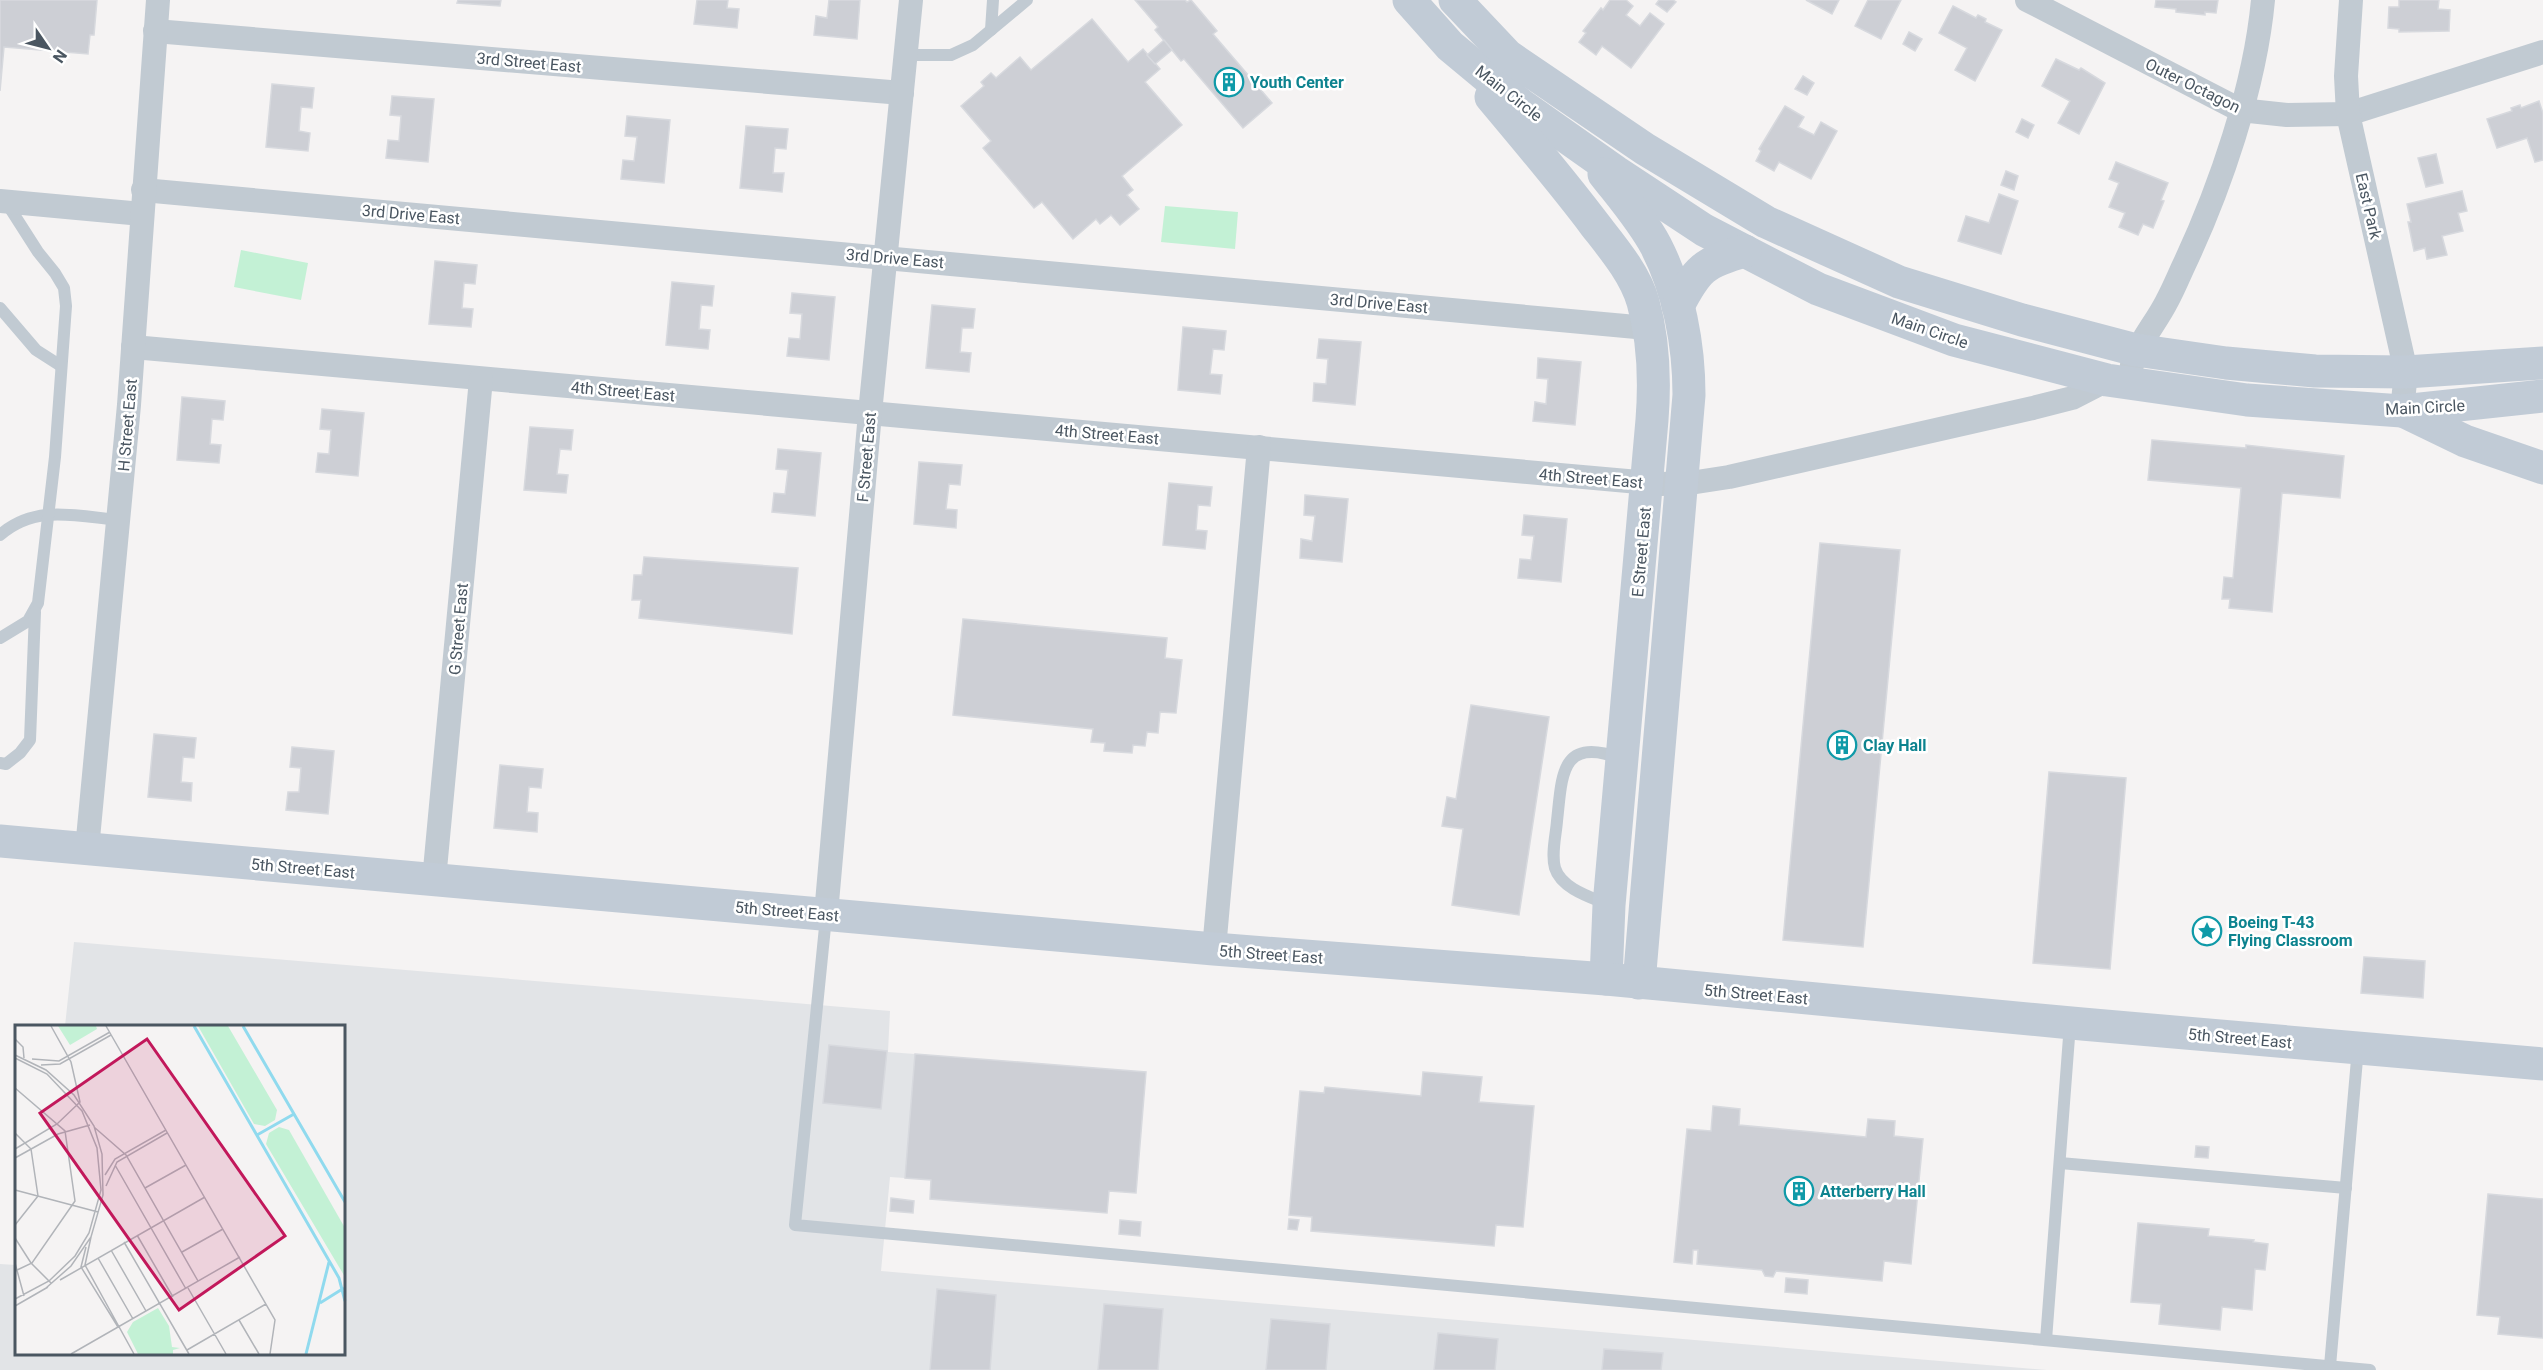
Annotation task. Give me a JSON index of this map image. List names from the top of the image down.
{
  "streets": {
    "street": [
      "3rd Street East",
      "Outer Octagon",
      "Main Circle",
      "East Park",
      "3rd Drive East",
      "4th Street East",
      "H Street East",
      "F Street East",
      "E Street East",
      "G Street East",
      "5th Street East"
    ]
  },
  "crossings": [
    ["3rd Street East", "H Street East"],
    ["3rd Street East", "F Street East"],
    ["Outer Octagon", "East Park"],
    ["Main Circle", "East Park"],
    ["Main Circle", "4th Street East"],
    ["Main Circle", "E Street East"],
    ["3rd Drive East", "H Street East"],
    ["3rd Drive East", "F Street East"],
    ["3rd Drive East", "E Street East"],
    ["4th Street East", "H Street East"],
    ["4th Street East", "F Street East"],
    ["4th Street East", "E Street East"],
    ["4th Street East", "G Street East"],
    ["H Street East", "5th Street East"],
    ["F Street East", "5th Street East"],
    ["E Street East", "5th Street East"],
    ["G Street East", "5th Street East"]
  ],
  "places": {
    "building": ["Youth Center", "Clay Hall", "Atterberry Hall"],
    "place": ["Boeing T-43 Flying Classroom"]
  },
  "north": "bottom right"
}
